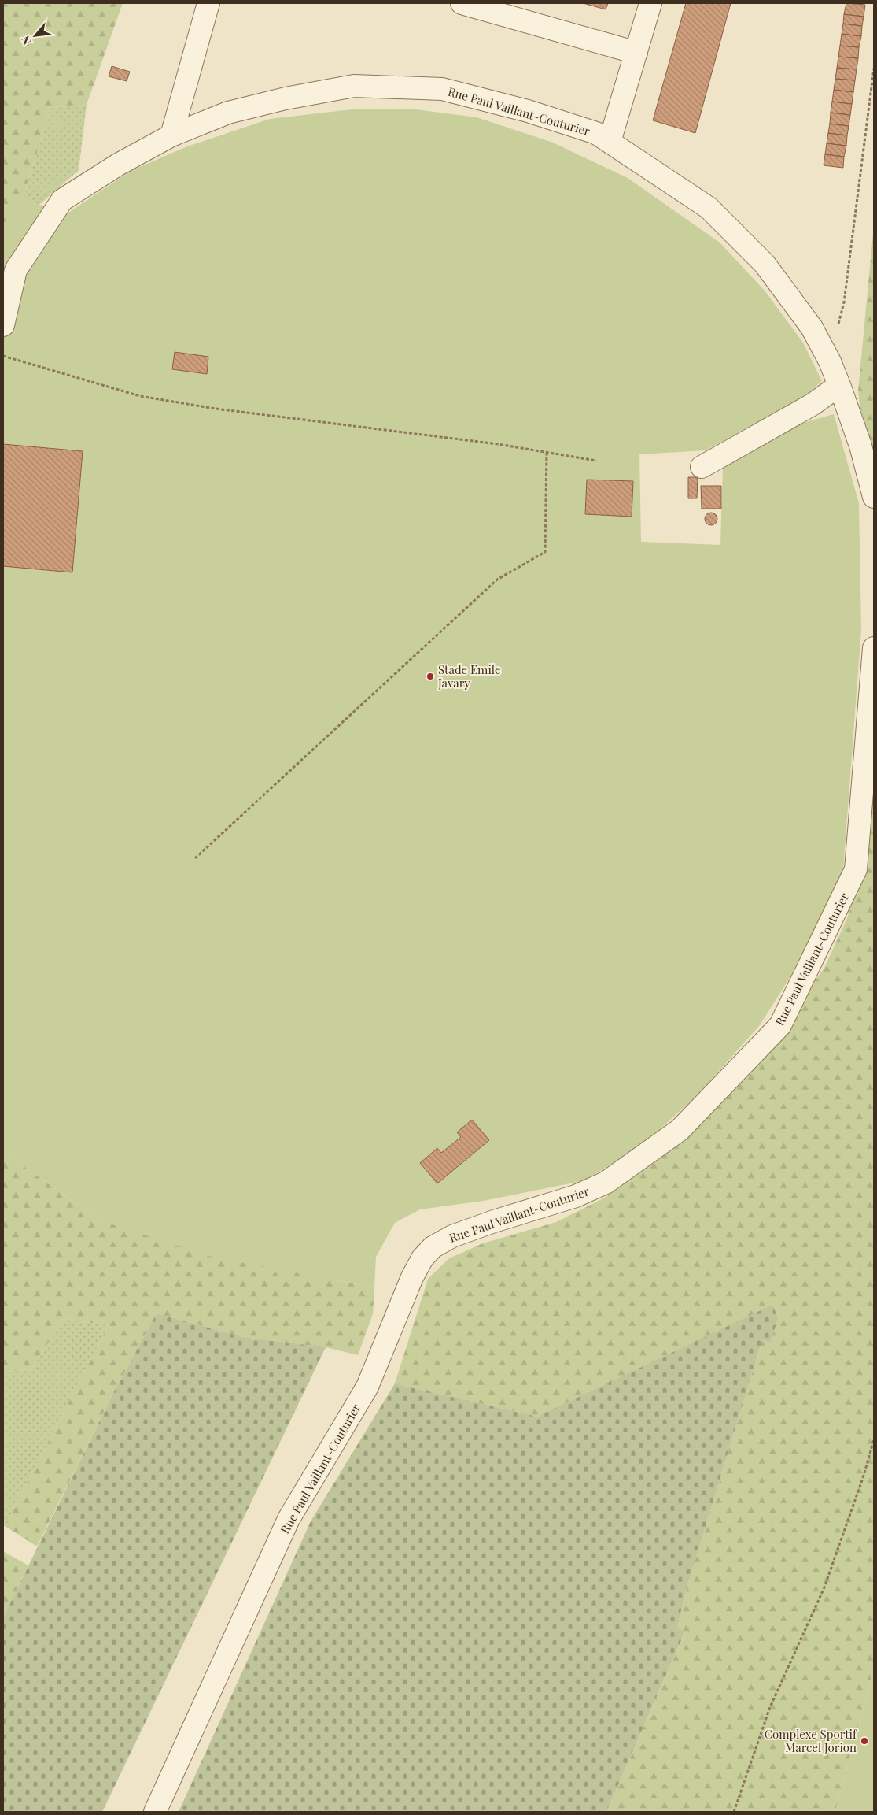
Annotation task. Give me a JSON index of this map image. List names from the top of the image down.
{
  "streets": {
    "street": ["Rue Paul Vaillant-Couturier"]
  },
  "places": ["Stade Emile Javary", "Complexe Sportif Marcel Jorion"],
  "north": "bottom left"
}
